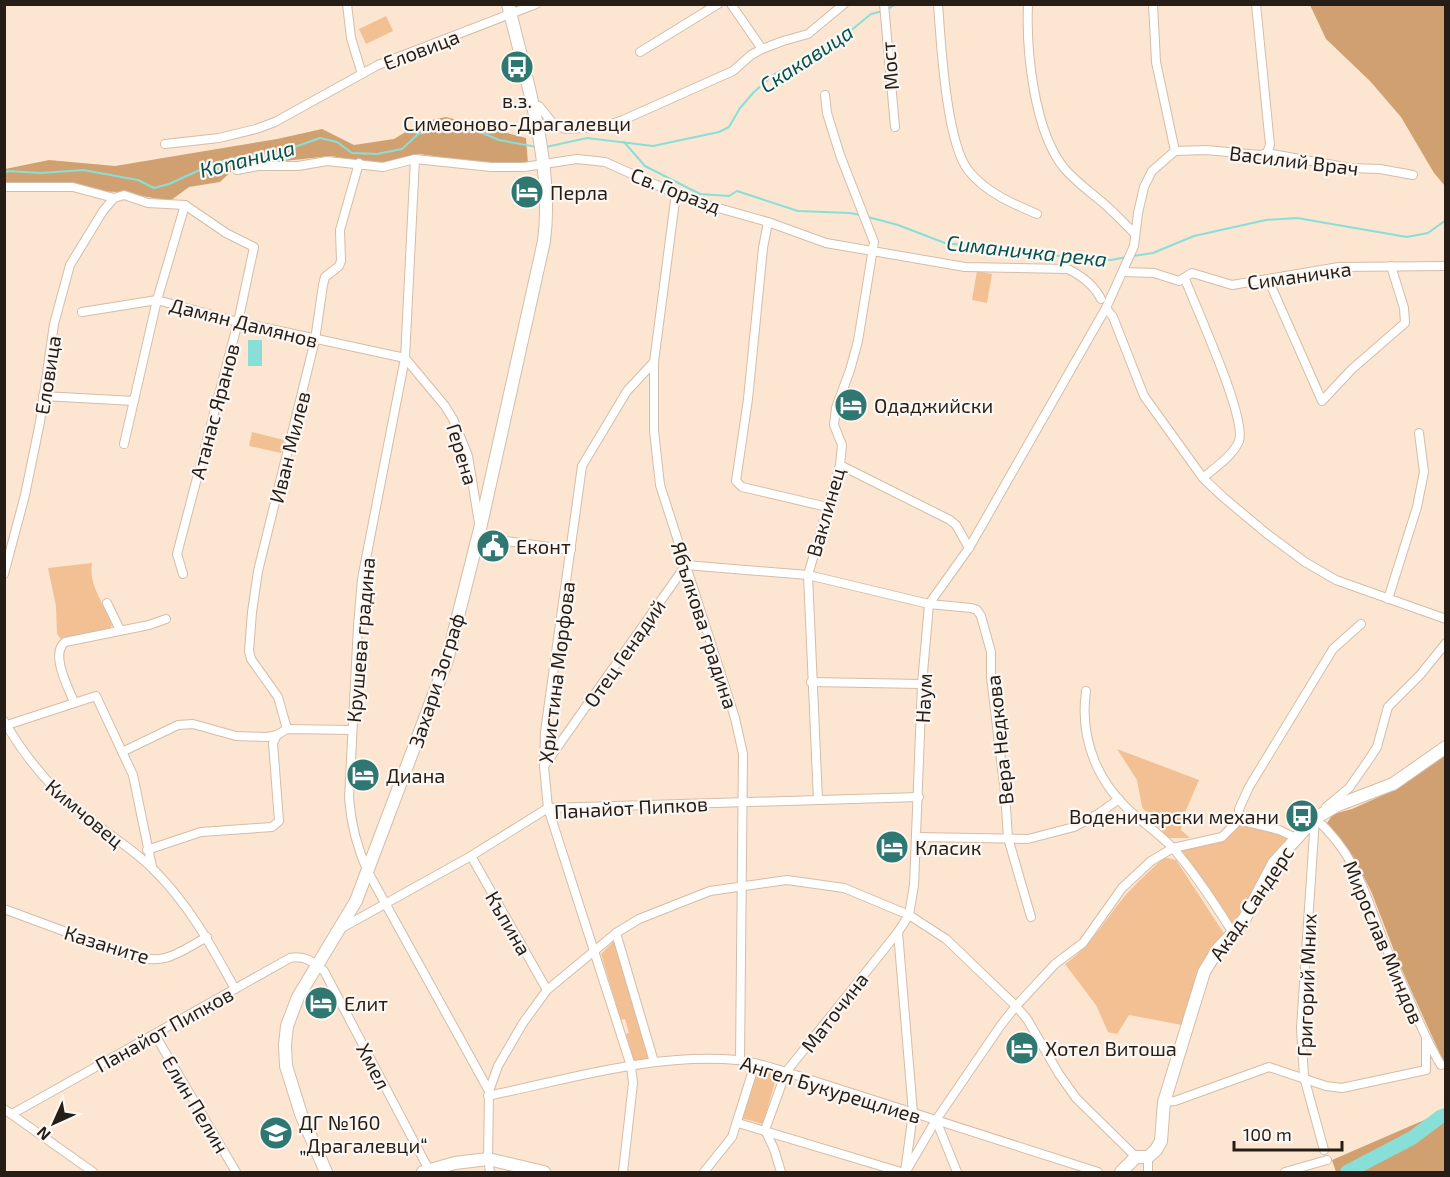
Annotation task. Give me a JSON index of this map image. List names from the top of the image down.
{
  "streets": {
    "street": [
      "Еловица",
      "Мост",
      "Василий Врач",
      "Св. Горазд",
      "Симаничка",
      "Дамян Дамянов",
      "Атанас Яранов",
      "Иван Милев",
      "Герена",
      "Ваклинец",
      "Ябълкова градина",
      "Крушева градина",
      "Отец Генадий",
      "Христина Морфова",
      "Захари Зограф",
      "Наум",
      "Вера Недкова",
      "Панайот Пипков",
      "Кимчовец",
      "Акад. Сандерс",
      "Къпина",
      "Мирослав Миндов",
      "Казаните",
      "Григорий Мних",
      "Маточина",
      "Хмел",
      "Ангел Букурещлиев",
      "Елин Пелин"
    ]
  },
  "crossings": [
    ["Еловица", "Захари Зограф"],
    ["Св. Горазд", "Иван Милев"],
    ["Св. Горазд", "Ваклинец"],
    ["Св. Горазд", "Ябълкова градина"],
    ["Св. Горазд", "Крушева градина"],
    ["Св. Горазд", "Захари Зограф"],
    ["Дамян Дамянов", "Атанас Яранов"],
    ["Дамян Дамянов", "Иван Милев"],
    ["Дамян Дамянов", "Герена"],
    ["Дамян Дамянов", "Крушева градина"],
    ["Герена", "Крушева градина"],
    ["Герена", "Захари Зограф"],
    ["Ваклинец", "Панайот Пипков"],
    ["Ябълкова градина", "Отец Генадий"],
    ["Ябълкова градина", "Христина Морфова"],
    ["Ябълкова градина", "Панайот Пипков"],
    ["Ябълкова градина", "Ангел Букурещлиев"],
    ["Крушева градина", "Захари Зограф"],
    ["Крушева градина", "Панайот Пипков"],
    ["Крушева градина", "Ангел Букурещлиев"],
    ["Отец Генадий", "Христина Морфова"],
    ["Христина Морфова", "Панайот Пипков"],
    ["Христина Морфова", "Ангел Букурещлиев"],
    ["Захари Зограф", "Панайот Пипков"],
    ["Захари Зограф", "Хмел"],
    ["Наум", "Вера Недкова"],
    ["Наум", "Панайот Пипков"],
    ["Наум", "Маточина"],
    ["Панайот Пипков", "Кимчовец"],
    ["Панайот Пипков", "Къпина"],
    ["Панайот Пипков", "Хмел"],
    ["Панайот Пипков", "Елин Пелин"],
    ["Кимчовец", "Казаните"],
    ["Акад. Сандерс", "Мирослав Миндов"],
    ["Акад. Сандерс", "Григорий Мних"],
    ["Мирослав Миндов", "Григорий Мних"],
    ["Маточина", "Ангел Букурещлиев"]
  ],
  "water": ["Скакавица", "Копаница", "Симаничка река"],
  "places": {
    "bus stop": ["в.з. Симеоново-Драгалевци", "Воденичарски механи"],
    "hotel": [
      "Перла",
      "Одаджийски",
      "Диана",
      "Класик",
      "Елит",
      "Хотел Витоша"
    ],
    "public building": ["Еконт"],
    "school or university": ["ДГ №160 „Драгалевци“"]
  },
  "scale_bar": "100 m",
  "north": "bottom left"
}
